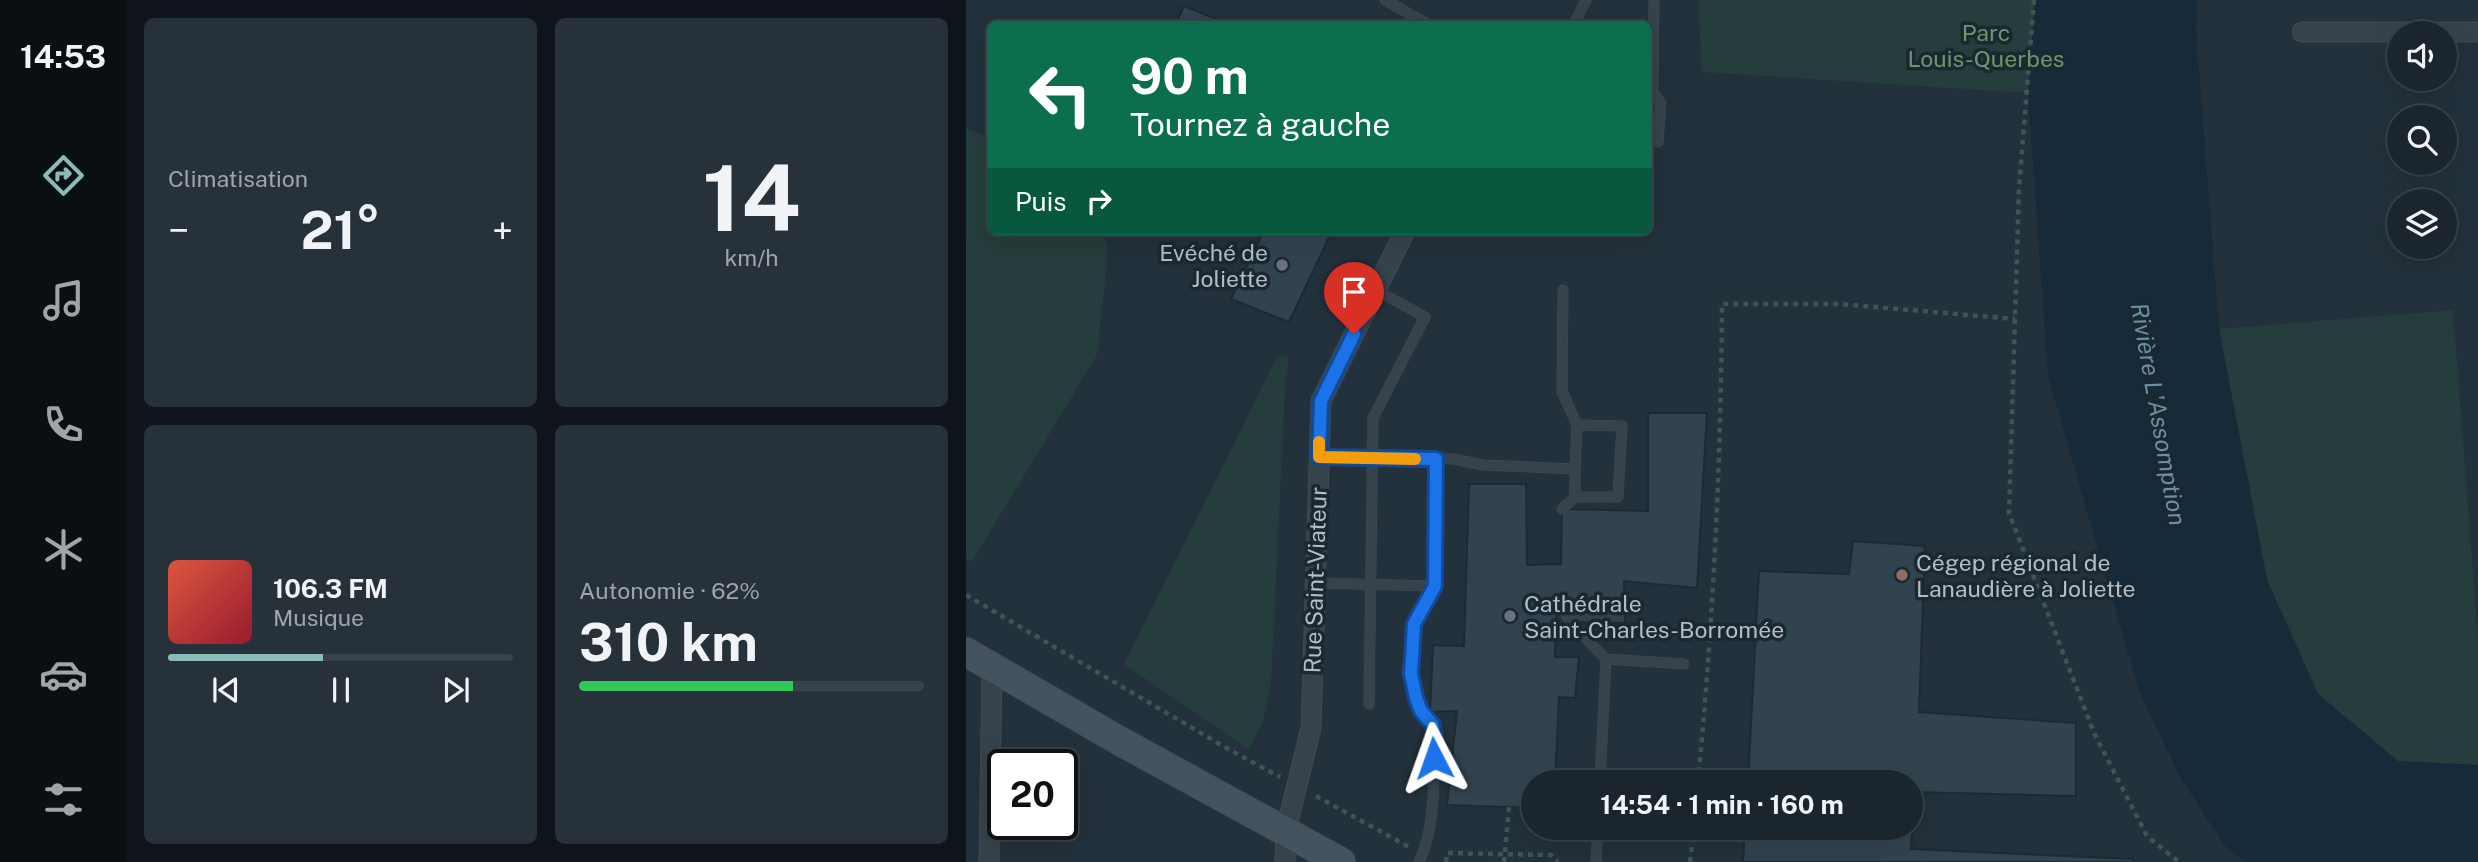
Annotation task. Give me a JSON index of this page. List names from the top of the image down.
{
  "streets": {
    "street": ["Rue Saint-Viateur"]
  },
  "water": ["Rivière L'Assomption"],
  "parks": ["Parc Louis-Querbes"],
  "places": ["Evéché de Joliette", "Cégep régional de Lanaudière à Joliette", "Cathédrale Saint-Charles-Borromée"],
  "page": {
    "tabs": "14:53",
    "tile": [
      "Climatisation",
      ["14", "km/h"],
      ["Autonomie · 62%", "310 km"]
    ],
    "turn": ["90 m", "Tournez à gauche"],
    "then": "Puis",
    "heat": ["−", "21°", "+"],
    "song": ["106.3 FM", "Musique"],
    "limit": "20",
    "trip": "14:54 · 1 min · 160 m"
  }
}
